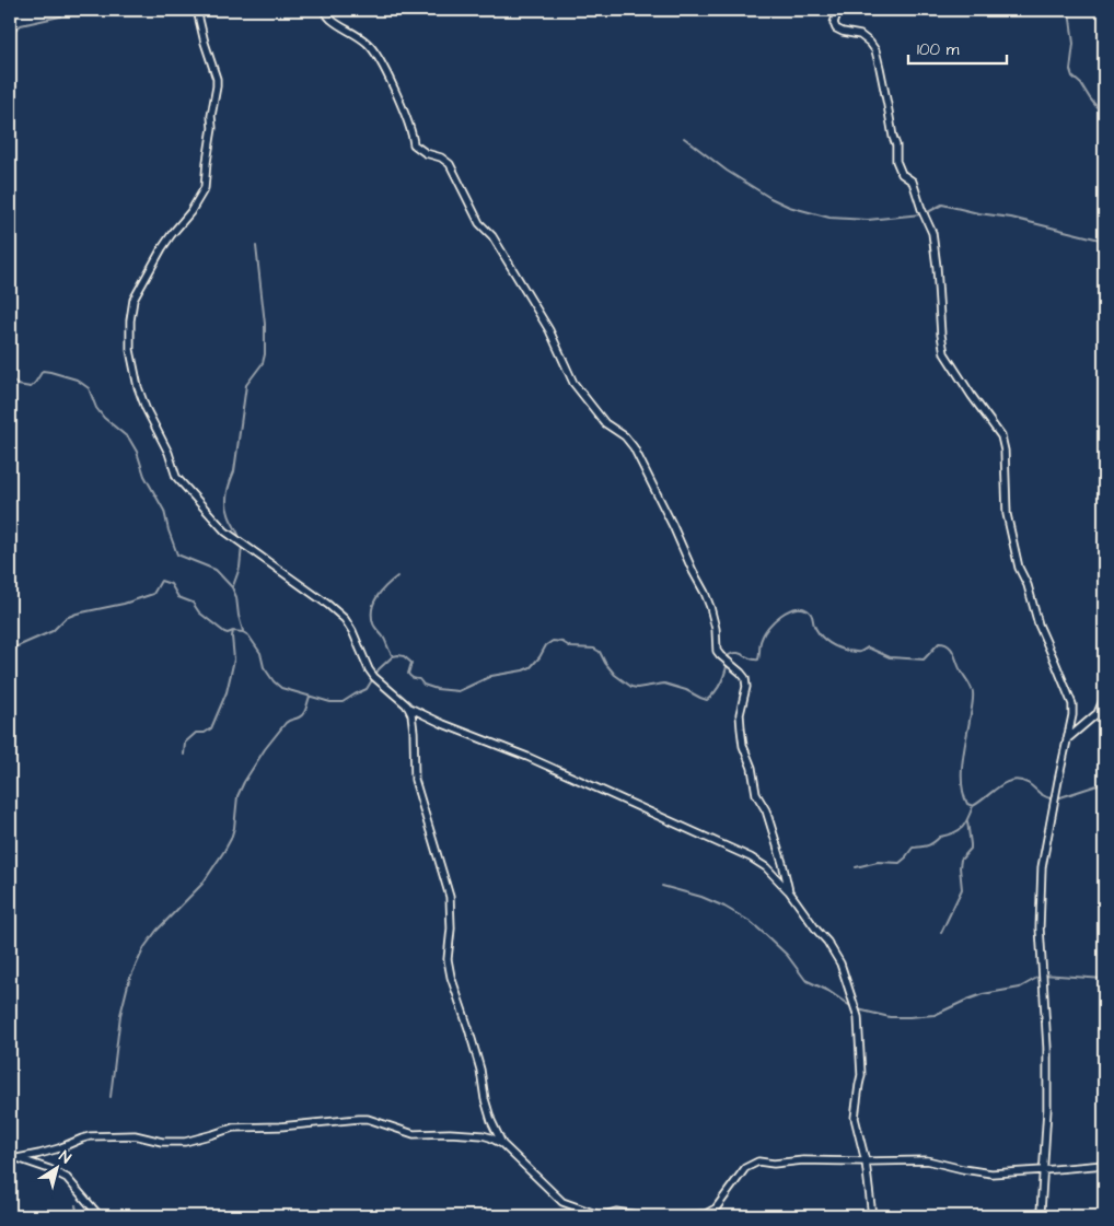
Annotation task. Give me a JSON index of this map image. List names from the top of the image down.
{
  "scale_bar": "100 m",
  "north": "top right"
}
